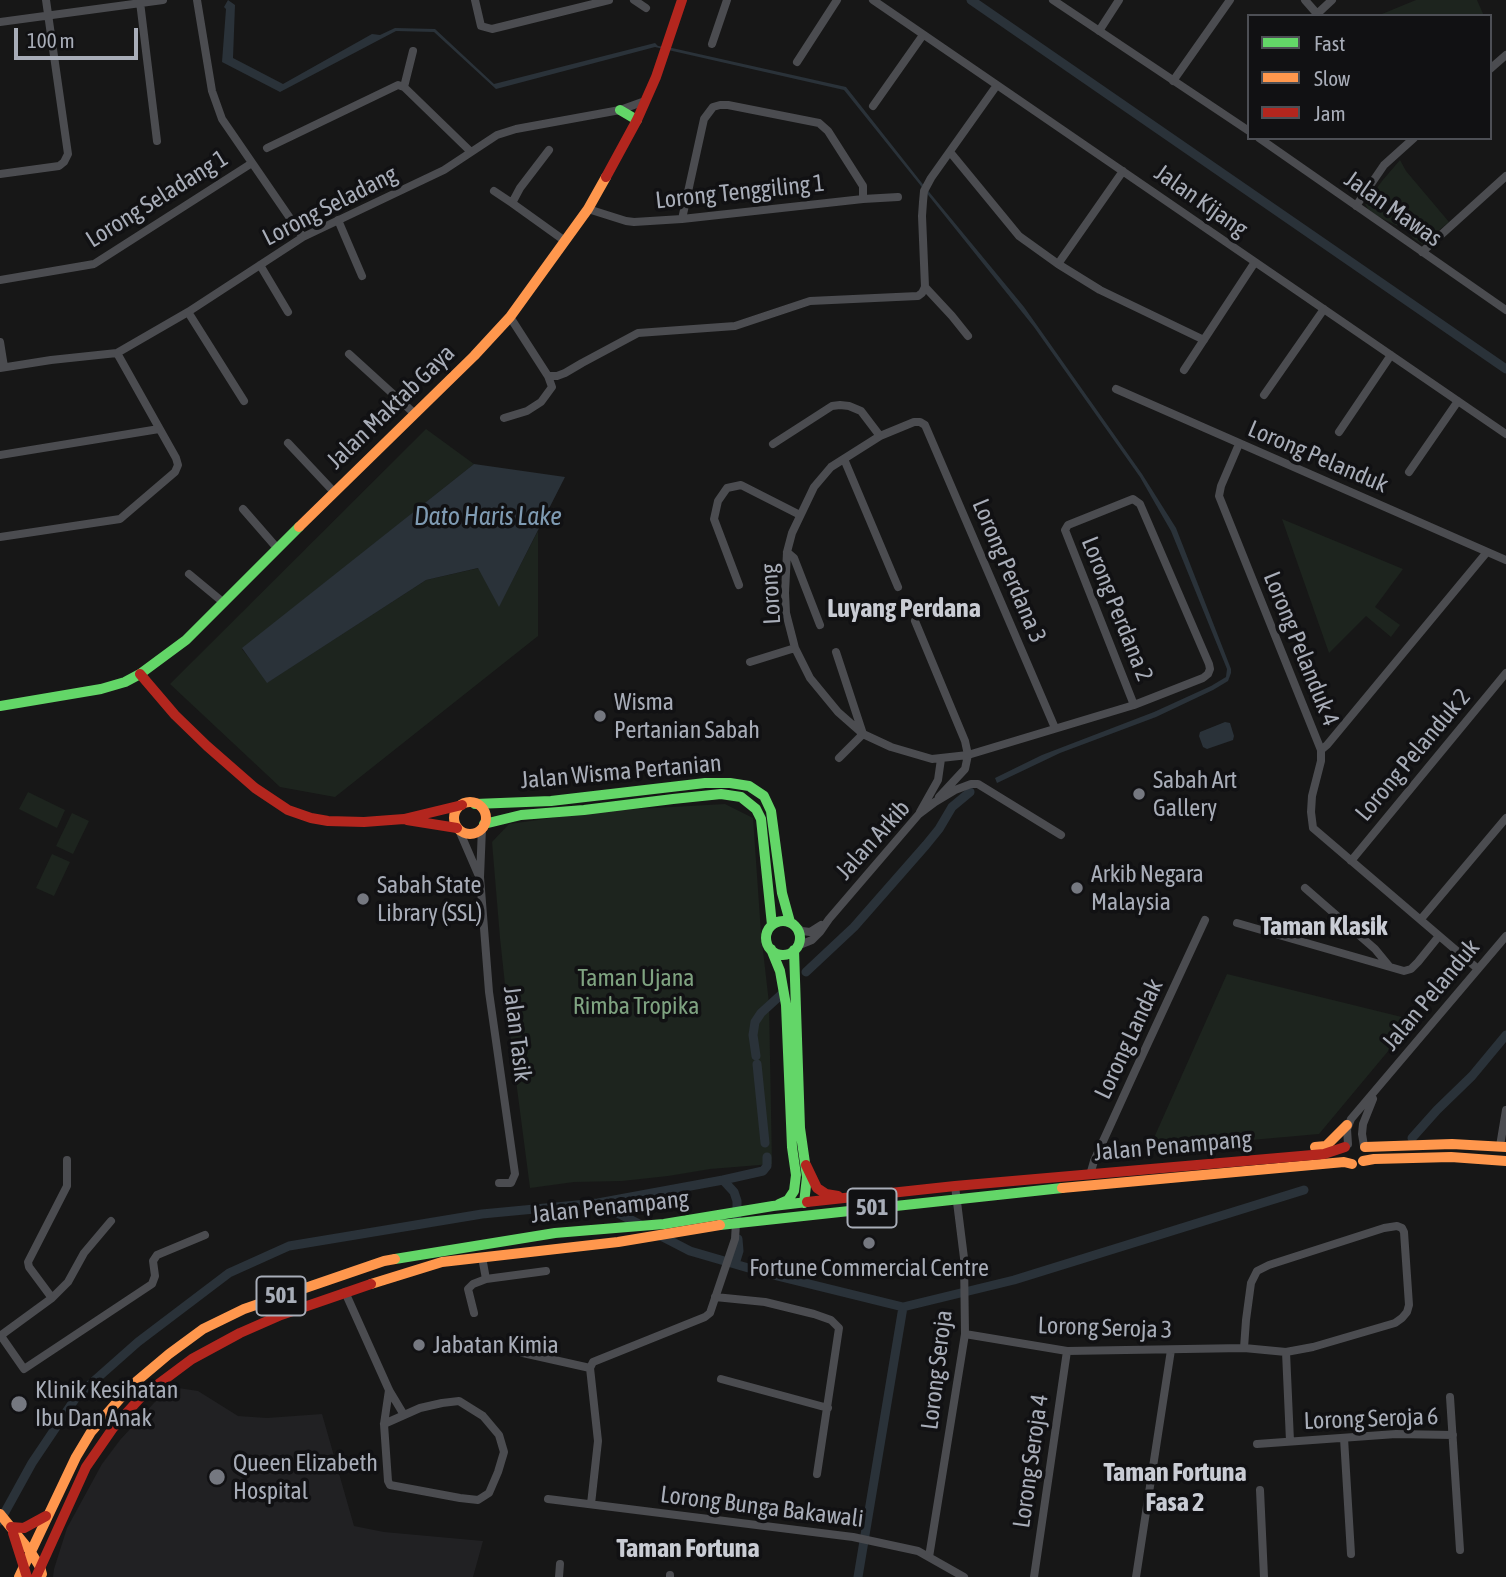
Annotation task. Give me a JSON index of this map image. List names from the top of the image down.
{
  "streets": {
    "main road": [
      "Jalan Maktab Gaya",
      "Jalan Wisma Pertanian",
      "Jalan Penampang",
      "501"
    ],
    "street": [
      "Lorong Tenggiling 1",
      "Lorong Seladang 1",
      "Jalan Kijang",
      "Lorong Seladang",
      "Jalan Mawas",
      "Lorong Pelanduk",
      "Lorong Perdana 3",
      "Lorong",
      "Lorong Perdana 2",
      "Lorong Pelanduk 4",
      "Lorong Pelanduk 2",
      "Jalan Arkib",
      "Jalan Pelanduk",
      "Jalan Tasik",
      "Lorong Landak",
      "Lorong Seroja 3",
      "Lorong Seroja",
      "Lorong Seroja 6",
      "Lorong Seroja 4",
      "Lorong Bunga Bakawali"
    ]
  },
  "crossings": [
    ["Lorong Tenggiling 1", "Jalan Maktab Gaya"],
    ["Lorong Seladang", "Jalan Maktab Gaya"],
    ["Lorong Pelanduk", "Lorong Pelanduk 4"],
    ["Lorong Perdana 3", "Lorong"],
    ["Lorong Pelanduk 4", "Lorong Pelanduk 2"],
    ["Lorong Pelanduk 4", "Jalan Pelanduk"],
    ["Jalan Wisma Pertanian", "Jalan Arkib"],
    ["Jalan Wisma Pertanian", "Jalan Tasik"],
    ["Jalan Pelanduk", "Jalan Penampang"],
    ["Lorong Landak", "Jalan Penampang"],
    ["Jalan Penampang", "Lorong Seroja"],
    ["Lorong Seroja 3", "Lorong Seroja"],
    ["Lorong Seroja 3", "Lorong Seroja 6"],
    ["Lorong Seroja 3", "Lorong Seroja 4"],
    ["Lorong Seroja", "Lorong Bunga Bakawali"]
  ],
  "districts": [
    "Luyang Perdana",
    "Taman Klasik",
    "Taman Fortuna Fasa 2",
    "Taman Fortuna"
  ],
  "water": ["Dato Haris Lake"],
  "parks": ["Taman Ujana Rimba Tropika"],
  "places": [
    "Wisma Pertanian Sabah",
    "Sabah Art Gallery",
    "Arkib Negara Malaysia",
    "Sabah State Library (SSL)",
    "Fortune Commercial Centre",
    "Jabatan Kimia",
    "Klinik Kesihatan Ibu Dan Anak",
    "Queen Elizabeth Hospital"
  ],
  "legend": ["Fast", "Slow", "Jam"],
  "scale_bar": "100 m"
}
